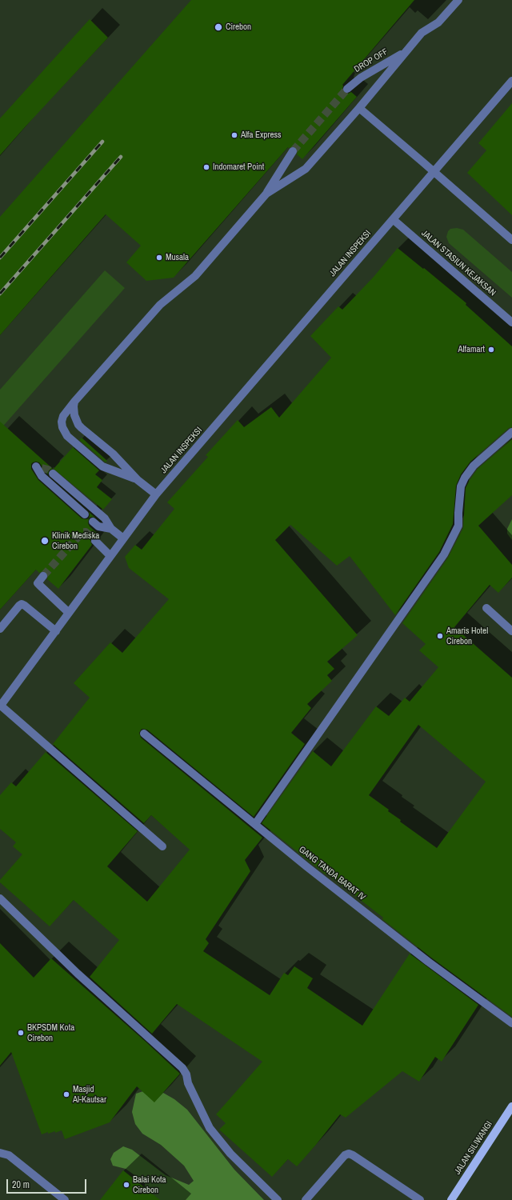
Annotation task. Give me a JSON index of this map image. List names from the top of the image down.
{
  "streets": {
    "main road": ["JALAN SILIWANGI"],
    "street": [
      "DROP OFF",
      "JALAN INSPEKSI",
      "JALAN STASIUN KEJAKSAN",
      "GANG TANDA BARAT IV"
    ]
  },
  "crossings": [
    ["JALAN INSPEKSI", "JALAN STASIUN KEJAKSAN"]
  ],
  "places": [
    "Cirebon",
    "Alfa Express",
    "Indomaret Point",
    "Musala",
    "Alfamart",
    "Klinik Mediska Cirebon",
    "Amaris Hotel Cirebon",
    "BKPSDM Kota Cirebon",
    "Masjid Al-Kautsar",
    "Balai Kota Cirebon"
  ],
  "scale_bar": "20 m"
}
